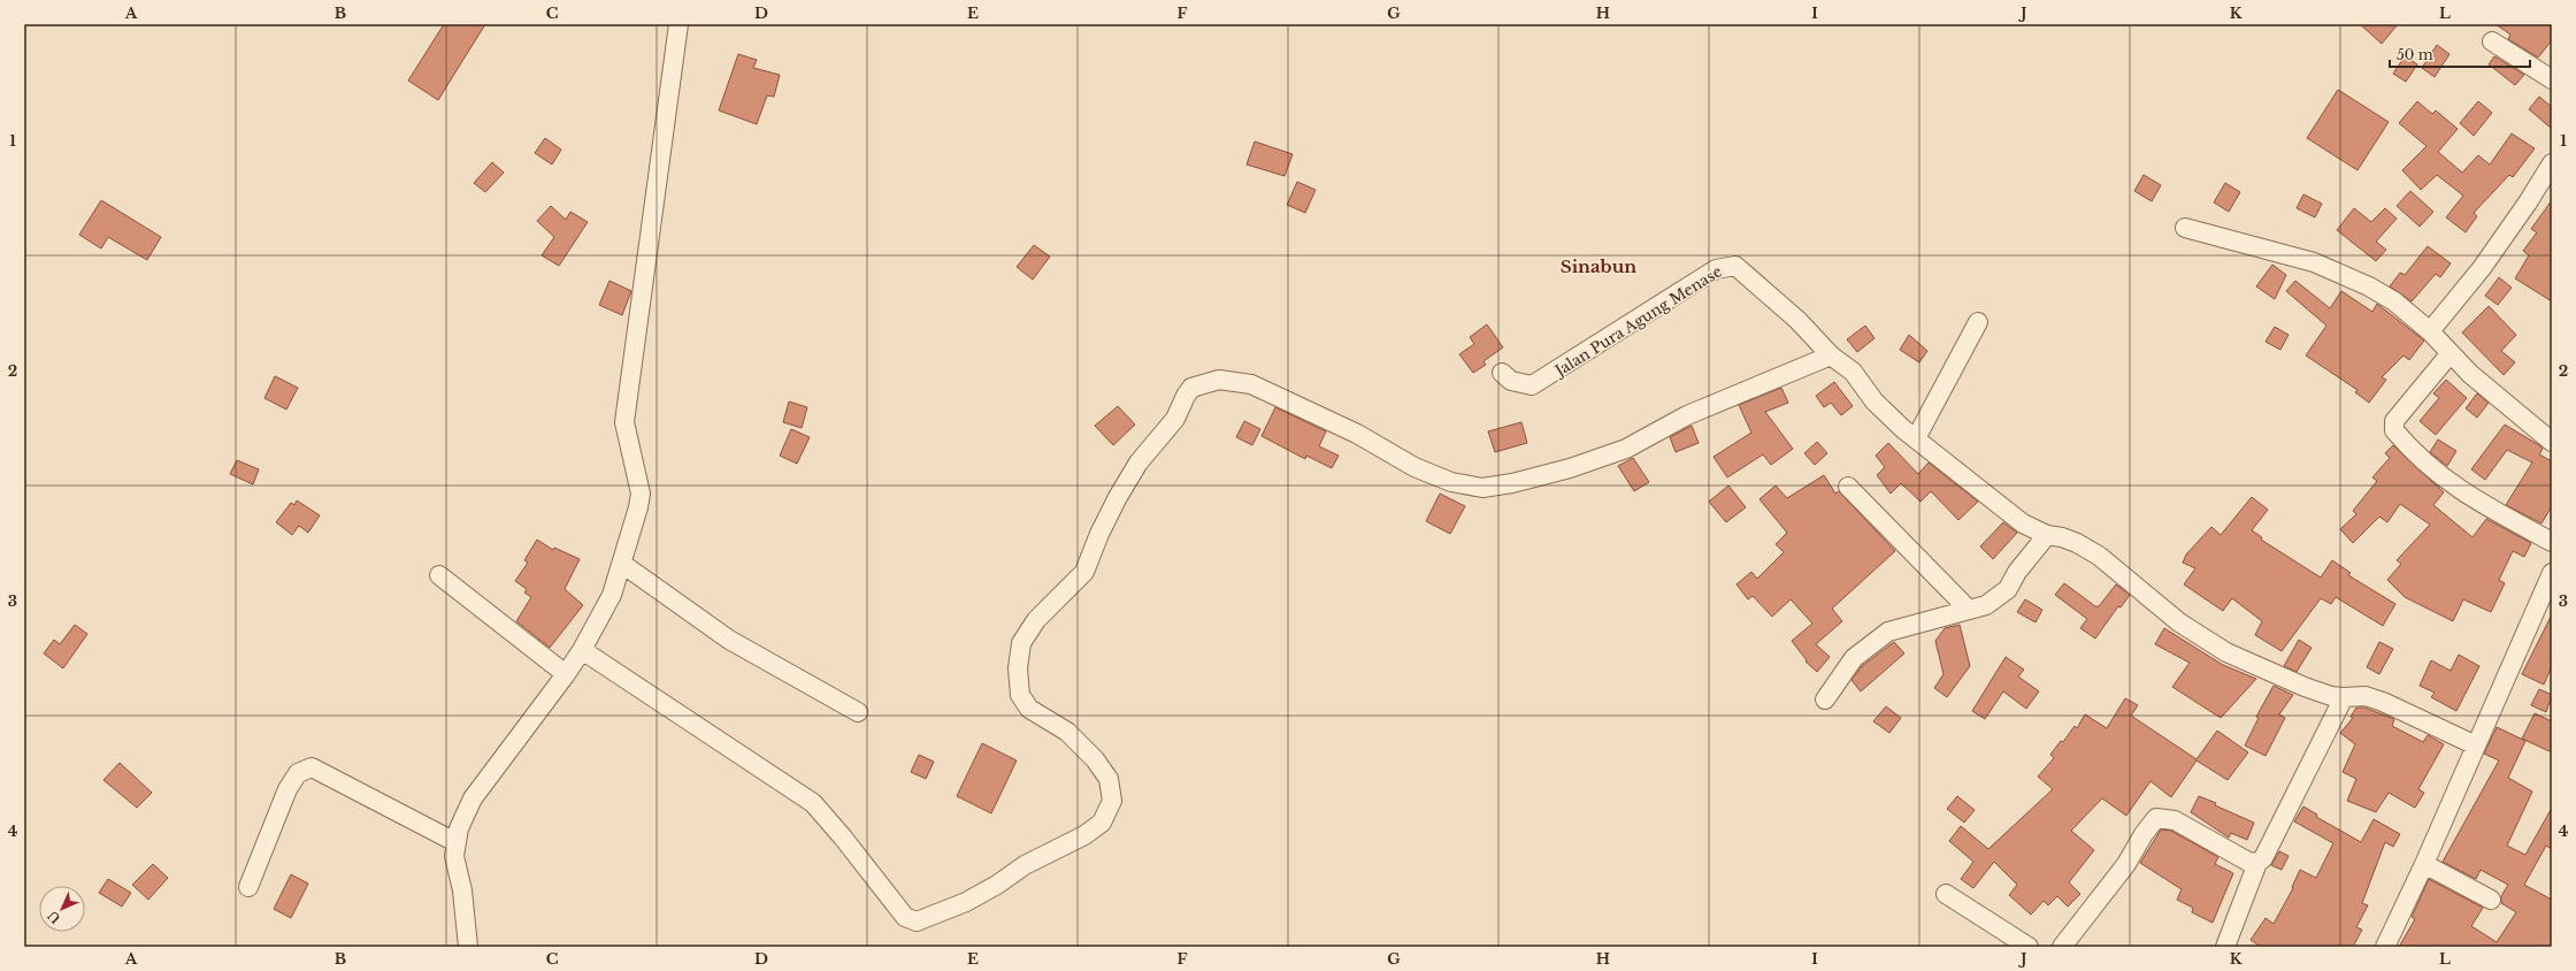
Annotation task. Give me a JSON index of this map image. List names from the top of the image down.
{
  "streets": {
    "street": ["Jalan Pura Agung Menase"]
  },
  "districts": ["Sinabun"],
  "scale_bar": "50 m",
  "north": "bottom left",
  "grid": {
    "columns": [
      "A",
      "B",
      "C",
      "D",
      "E",
      "F",
      "G",
      "H",
      "I",
      "J",
      "K",
      "L"
    ],
    "rows": [
      "1",
      "2",
      "3",
      "4"
    ]
  }
}
